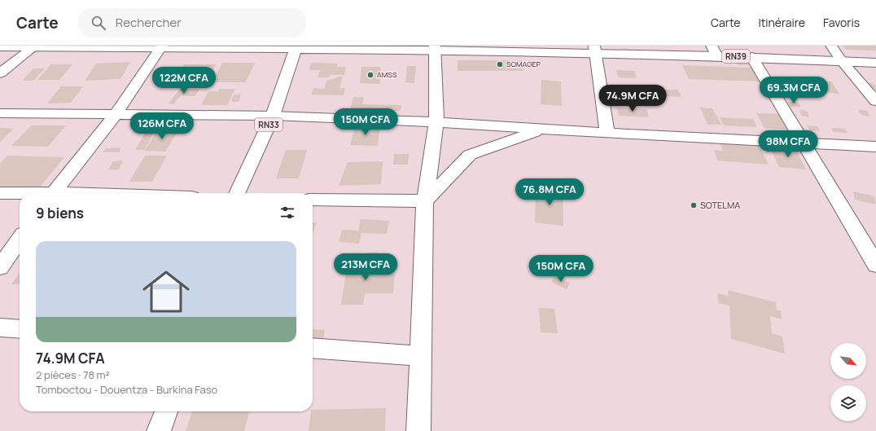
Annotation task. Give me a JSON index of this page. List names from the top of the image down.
{
  "streets": {
    "street": ["RN39", "RN33"]
  },
  "crossings": [
    ["RN39", "RN33"]
  ],
  "places": ["SOMAGEP", "AMSS", "SOTELMA"],
  "north": "bottom right",
  "page": {
    "header": "Carte",
    "search": "Rechercher",
    "nav": ["Carte", "Itinéraire", "Favoris"],
    "price": [
      "122M CFA",
      "69.3M CFA",
      "74.9M CFA",
      "150M CFA",
      "126M CFA",
      "98M CFA",
      "76.8M CFA",
      "213M CFA",
      "150M CFA"
    ],
    "heading": "9 biens",
    "list": [
      {
        "name": "74.9M CFA",
        "note": "2 pièces · 78 m² · Tomboctou - Douentza - Burkina Faso"
      }
    ]
  }
}
